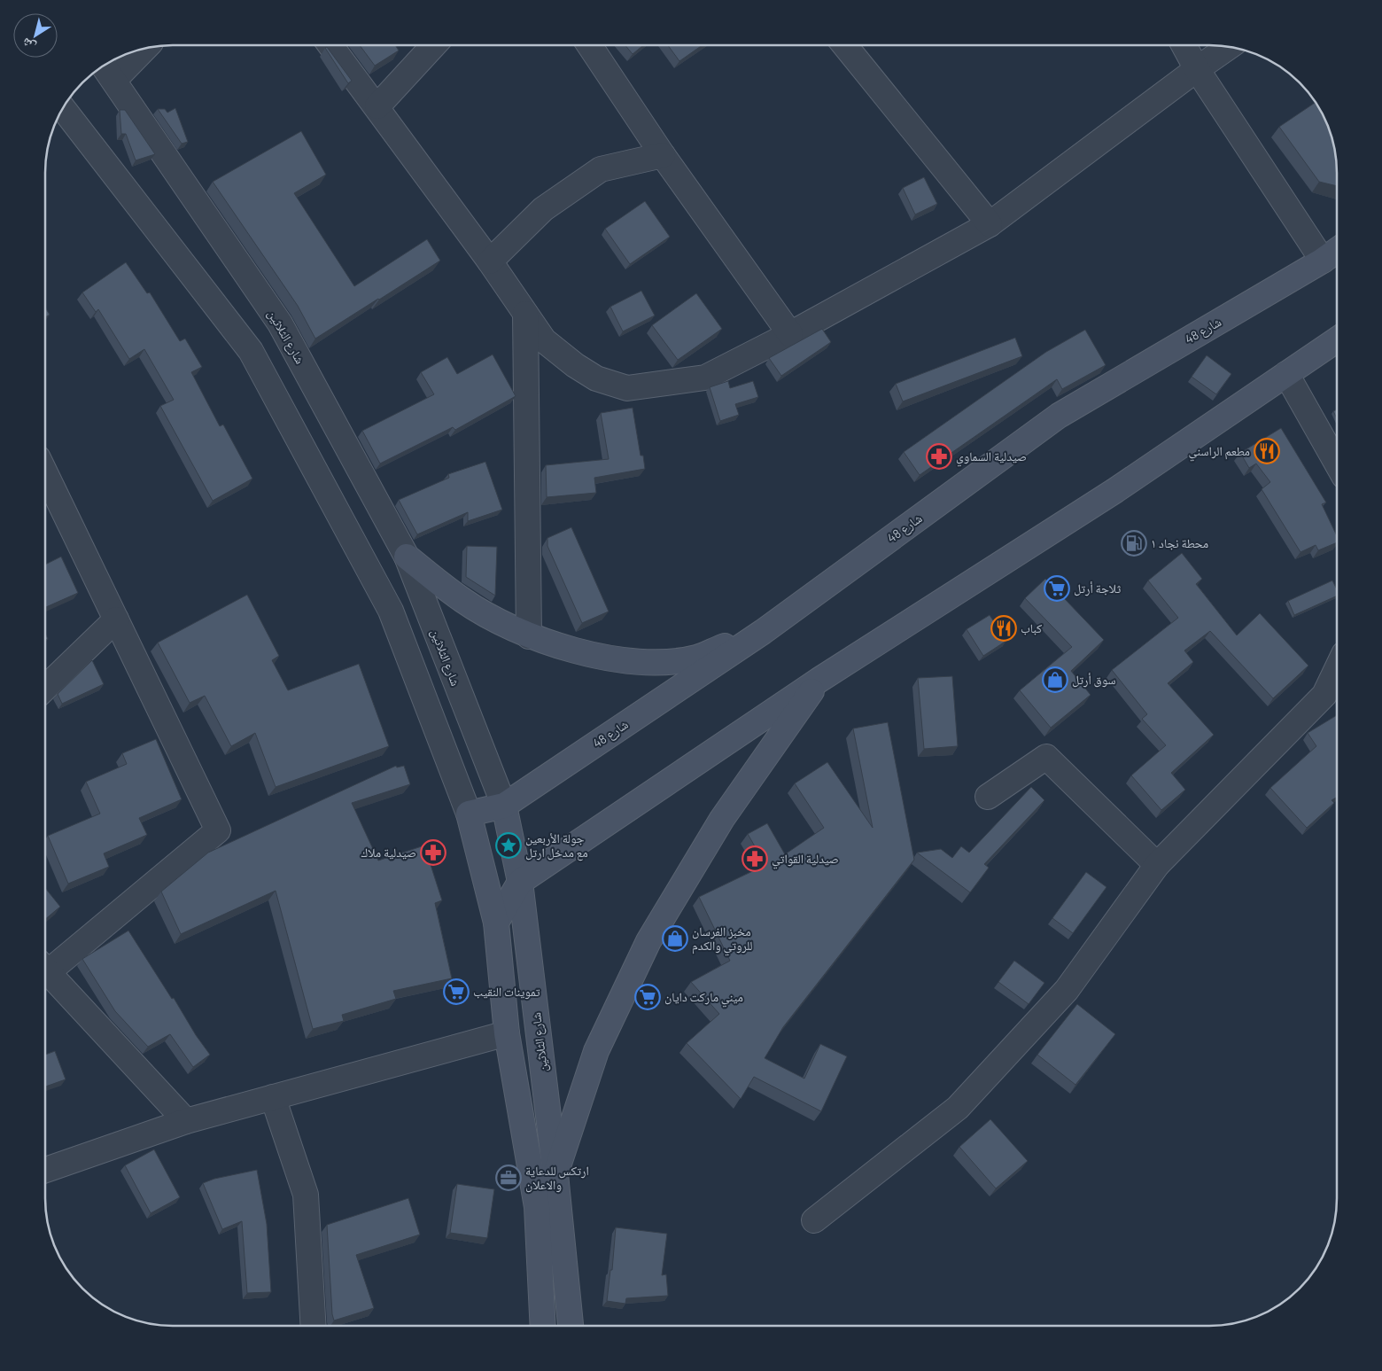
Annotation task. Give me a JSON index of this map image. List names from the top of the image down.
{
  "streets": {
    "main road": ["شارع 48", "شارع الثلاثين"]
  },
  "crossings": [
    ["شارع 48", "شارع الثلاثين"]
  ],
  "places": {
    "restaurant": ["مطعم الراسني", "كباب"],
    "pharmacy": ["صيدلية السماوي", "صيدلية ملاك", "صيدلية القواتي"],
    "fuel station": ["محطة نجاد ١"],
    "supermarket": ["ثلاجة أرتل", "تموينات النقيب", "ميني ماركت دايان"],
    "shop": ["سوق أرتل", "مخبز الفرسان للروتي والكدم"],
    "place": ["جولة الأربعين مع مدخل ارتل"],
    "office": ["ارتكس للدعاية والاعلان"]
  },
  "north": "bottom left"
}
